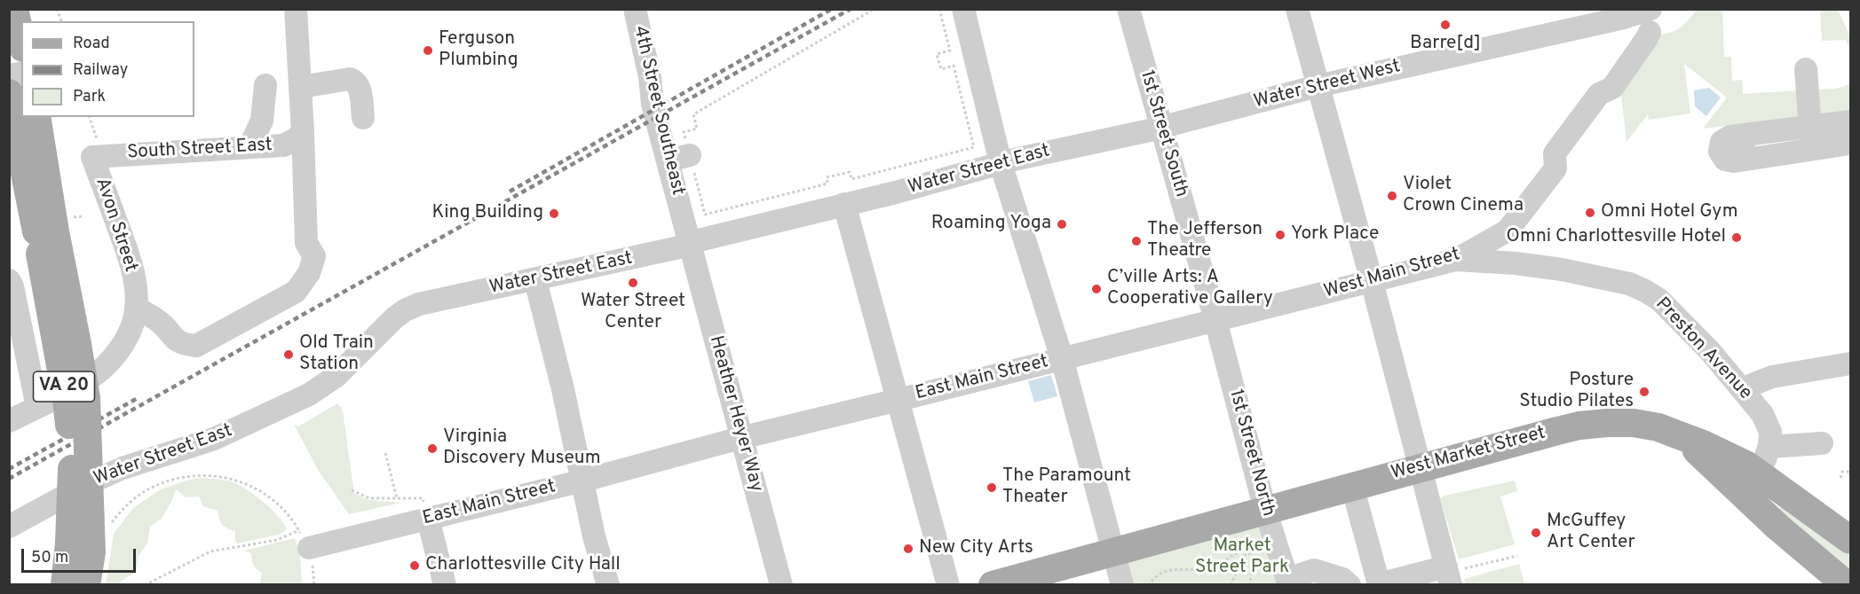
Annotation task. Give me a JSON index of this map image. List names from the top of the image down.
{
  "streets": {
    "main road": ["VA 20", "West Market Street"],
    "street": [
      "Water Street West",
      "4th Street Southeast",
      "1st Street South",
      "South Street East",
      "Water Street East",
      "Avon Street",
      "West Main Street",
      "Preston Avenue",
      "East Main Street",
      "Heather Heyer Way",
      "1st Street North"
    ]
  },
  "crossings": [
    ["Water Street West", "1st Street South"],
    ["Water Street West", "Water Street East"],
    ["4th Street Southeast", "Water Street East"],
    ["4th Street Southeast", "Heather Heyer Way"],
    ["1st Street South", "Water Street East"],
    ["1st Street South", "West Main Street"],
    ["1st Street South", "East Main Street"],
    ["1st Street South", "1st Street North"],
    ["South Street East", "Avon Street"],
    ["Water Street East", "Heather Heyer Way"],
    ["West Main Street", "Preston Avenue"],
    ["West Main Street", "East Main Street"],
    ["West Main Street", "1st Street North"],
    ["East Main Street", "Heather Heyer Way"],
    ["East Main Street", "1st Street North"],
    ["1st Street North", "West Market Street"]
  ],
  "parks": ["Market Street Park"],
  "places": [
    "Barre[d]",
    "Ferguson Plumbing",
    "Violet Crown Cinema",
    "Omni Hotel Gym",
    "King Building",
    "Roaming Yoga",
    "York Place",
    "Omni Charlottesville Hotel",
    "The Jefferson Theatre",
    "Water Street Center",
    "C’ville Arts: A Cooperative Gallery",
    "Old Train Station",
    "Posture Studio Pilates",
    "Virginia Discovery Museum",
    "The Paramount Theater",
    "McGuffey Art Center",
    "New City Arts",
    "Charlottesville City Hall"
  ],
  "legend": ["Road", "Railway", "Park"],
  "scale_bar": "50 m"
}
